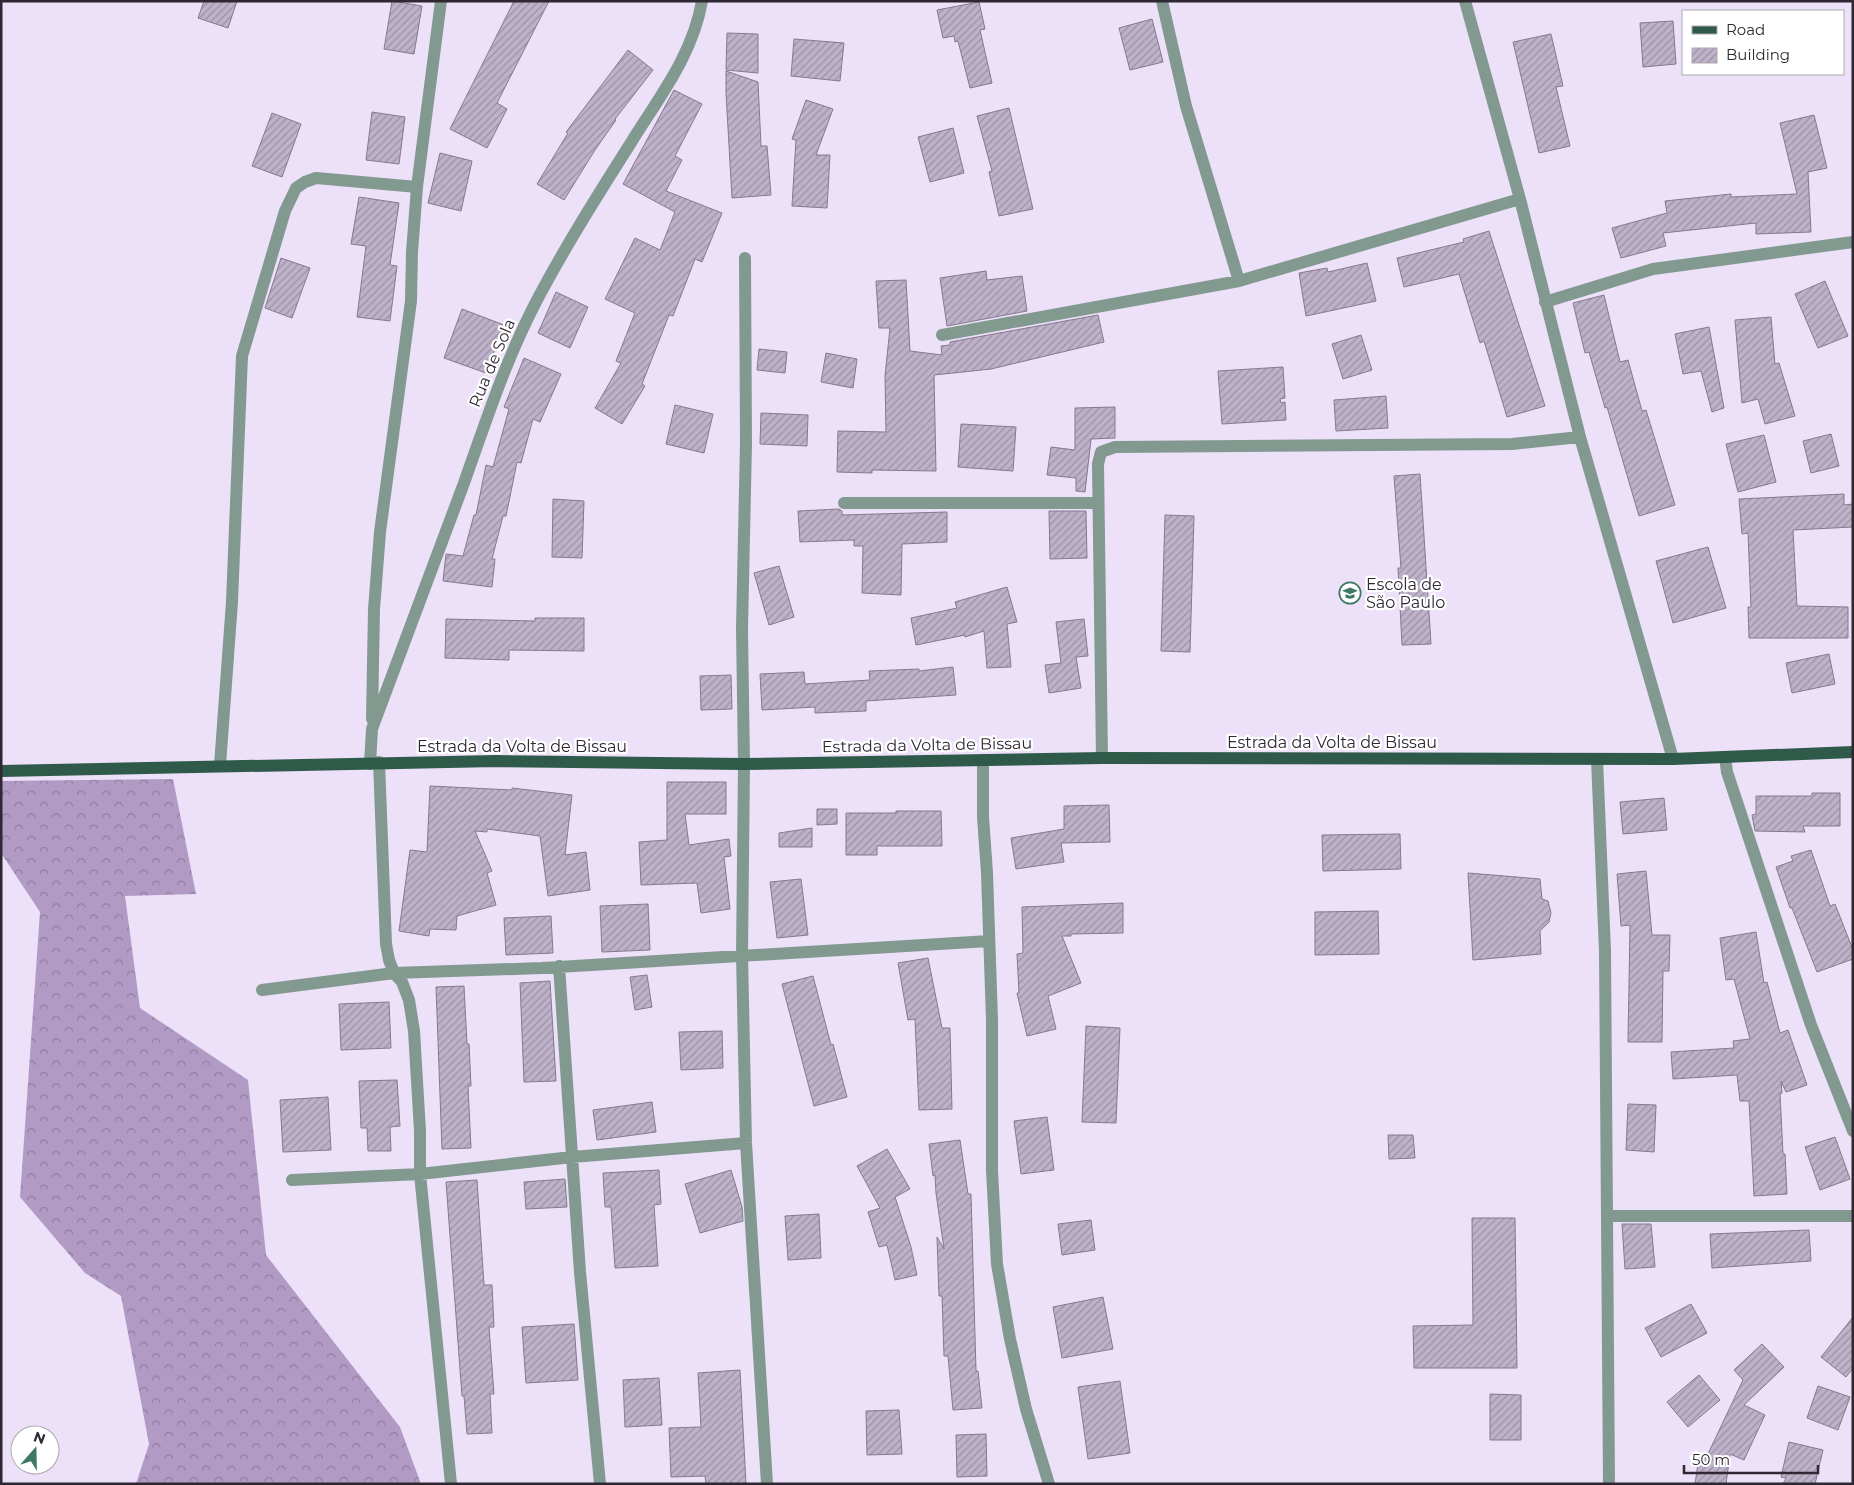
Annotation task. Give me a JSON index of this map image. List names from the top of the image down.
{
  "streets": {
    "main road": ["Estrada da Volta de Bissau"],
    "street": ["Rua de Sola"]
  },
  "crossings": [
    ["Rua de Sola", "Estrada da Volta de Bissau"]
  ],
  "places": {
    "school or university": ["Escola de São Paulo"]
  },
  "legend": ["Road", "Building"],
  "scale_bar": "50 m",
  "north": "top"
}
